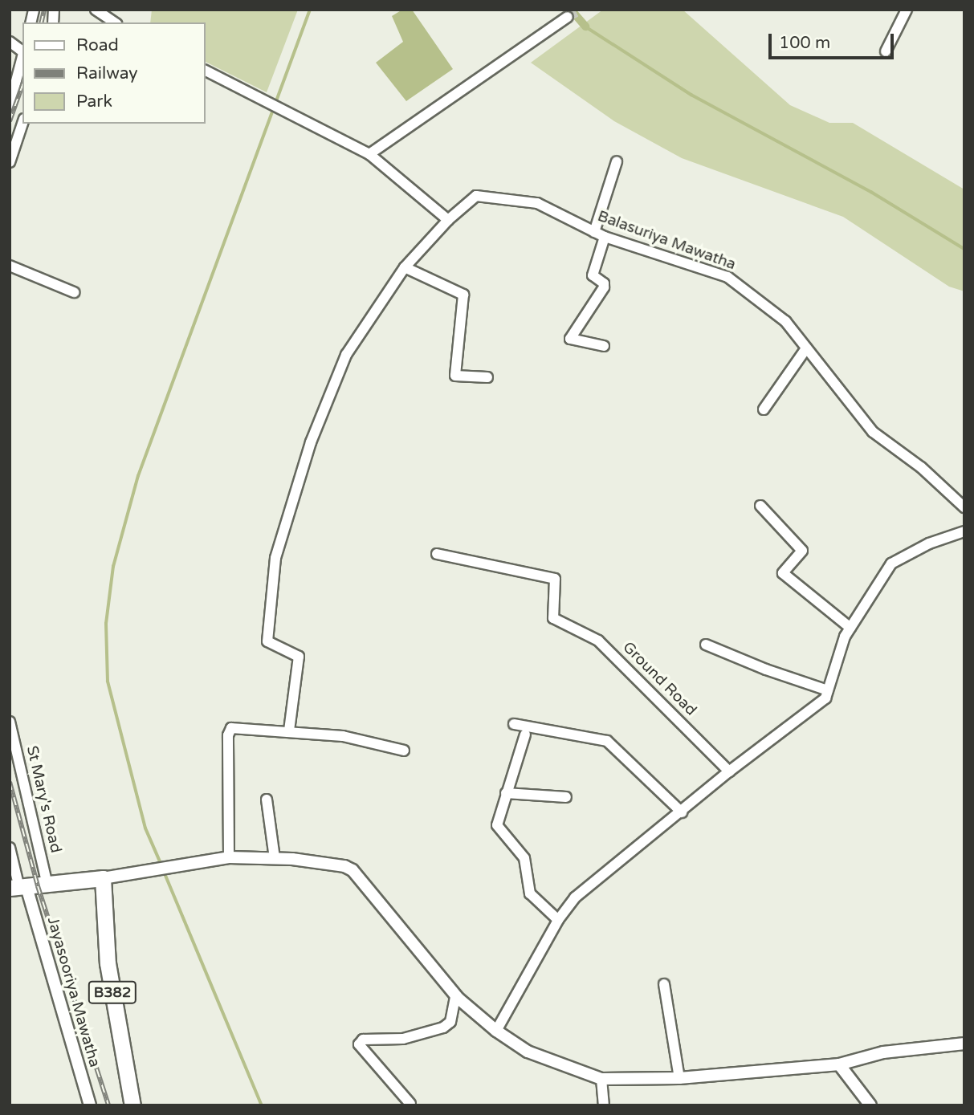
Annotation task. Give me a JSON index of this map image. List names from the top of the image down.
{
  "streets": {
    "main road": ["B382"],
    "street": [
      "Balasuriya Mawatha",
      "Ground Road",
      "St Mary's Road",
      "Jayasooriya Mawatha"
    ]
  },
  "legend": ["Road", "Railway", "Park"],
  "scale_bar": "100 m"
}
